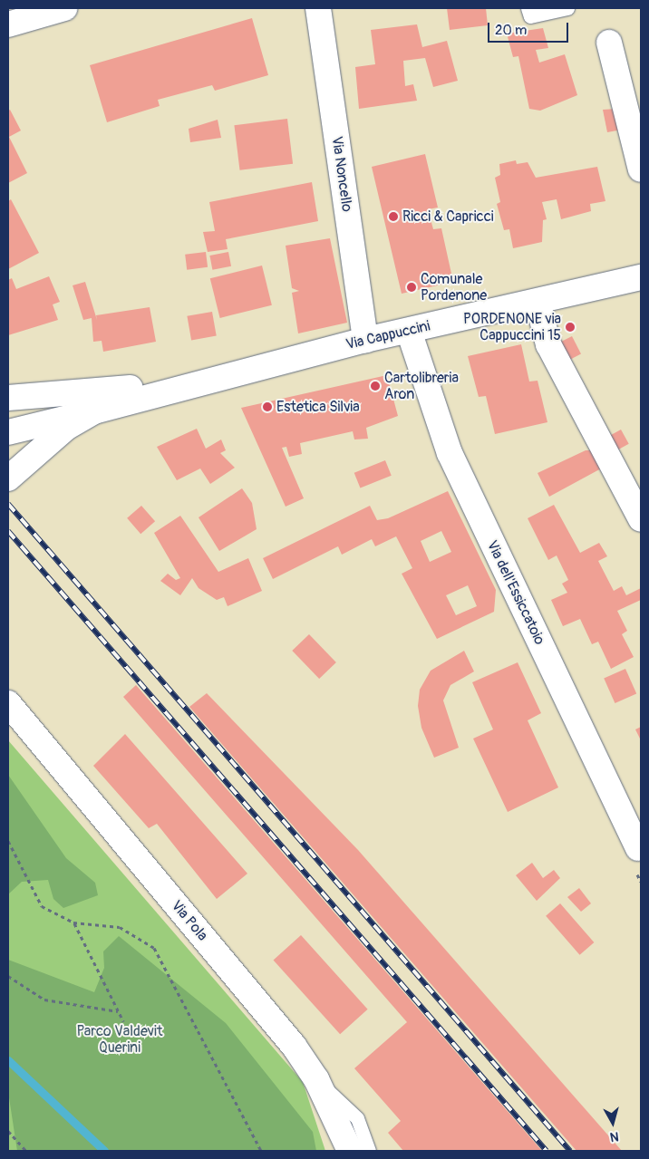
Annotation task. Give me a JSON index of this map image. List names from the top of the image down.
{
  "streets": {
    "main road": [
      "Via Noncello",
      "Via Cappuccini",
      "Via dell'Essiccatoio",
      "Via Pola"
    ]
  },
  "crossings": [
    ["Via Noncello", "Via Cappuccini"],
    ["Via Cappuccini", "Via dell'Essiccatoio"]
  ],
  "parks": ["Parco Valdevit Querini"],
  "places": [
    "Ricci & Capricci",
    "Comunale Pordenone",
    "PORDENONE via Cappuccini 15",
    "Cartolibreria Aron",
    "Estetica Silvia"
  ],
  "scale_bar": "20 m",
  "north": "bottom"
}
